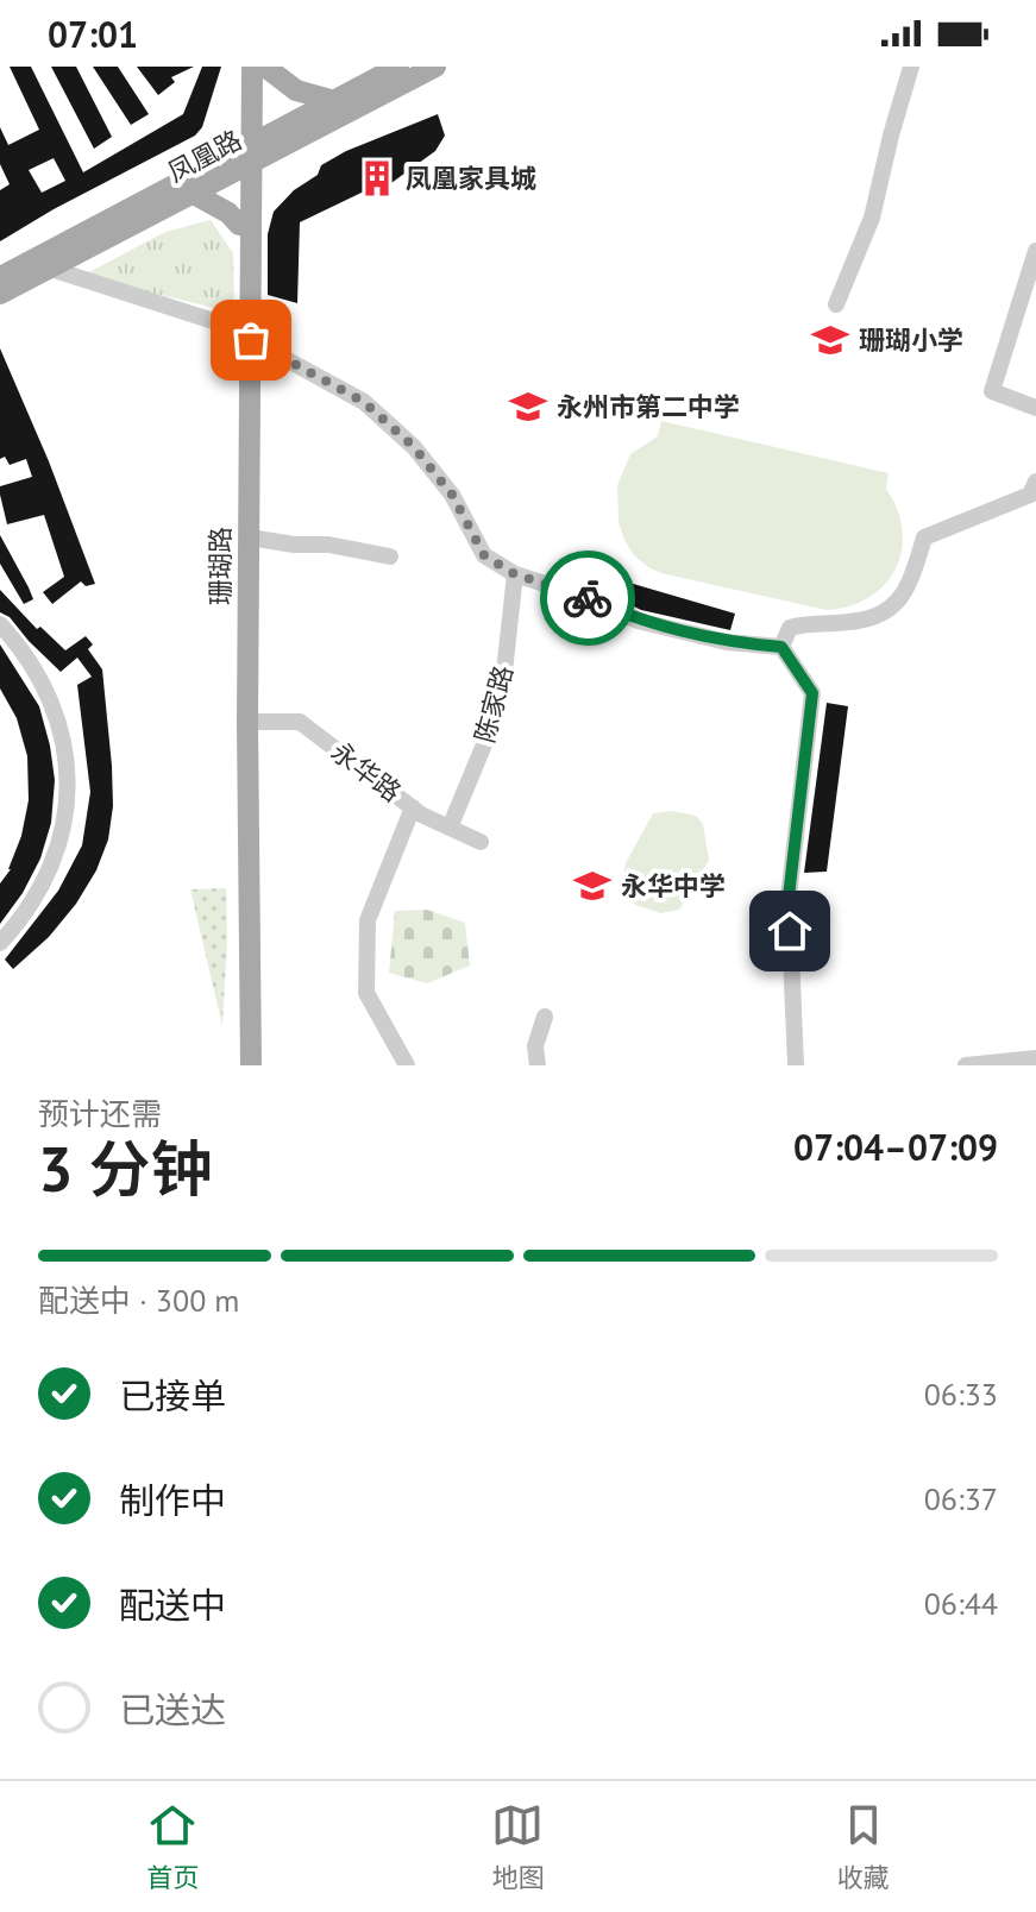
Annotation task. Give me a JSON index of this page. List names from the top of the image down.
{
  "streets": {
    "main road": ["凤凰路", "珊瑚路"],
    "street": ["陈家路", "永华路"]
  },
  "crossings": [
    ["凤凰路", "珊瑚路"],
    ["珊瑚路", "永华路"],
    ["陈家路", "永华路"]
  ],
  "places": {
    "building": ["凤凰家具城"],
    "school or university": ["珊瑚小学", "永州市第二中学", "永华中学"]
  },
  "page": {
    "status": "07:01",
    "heading": ["3 分钟", "预计还需", "07:04–07:09"],
    "bar": "配送中 · 300 m",
    "list": [
      ["已接单", "06:33"],
      ["制作中", "06:37"],
      ["配送中", "06:44"],
      "已送达"
    ],
    "tabs": ["首页", "地图", "收藏"]
  }
}
